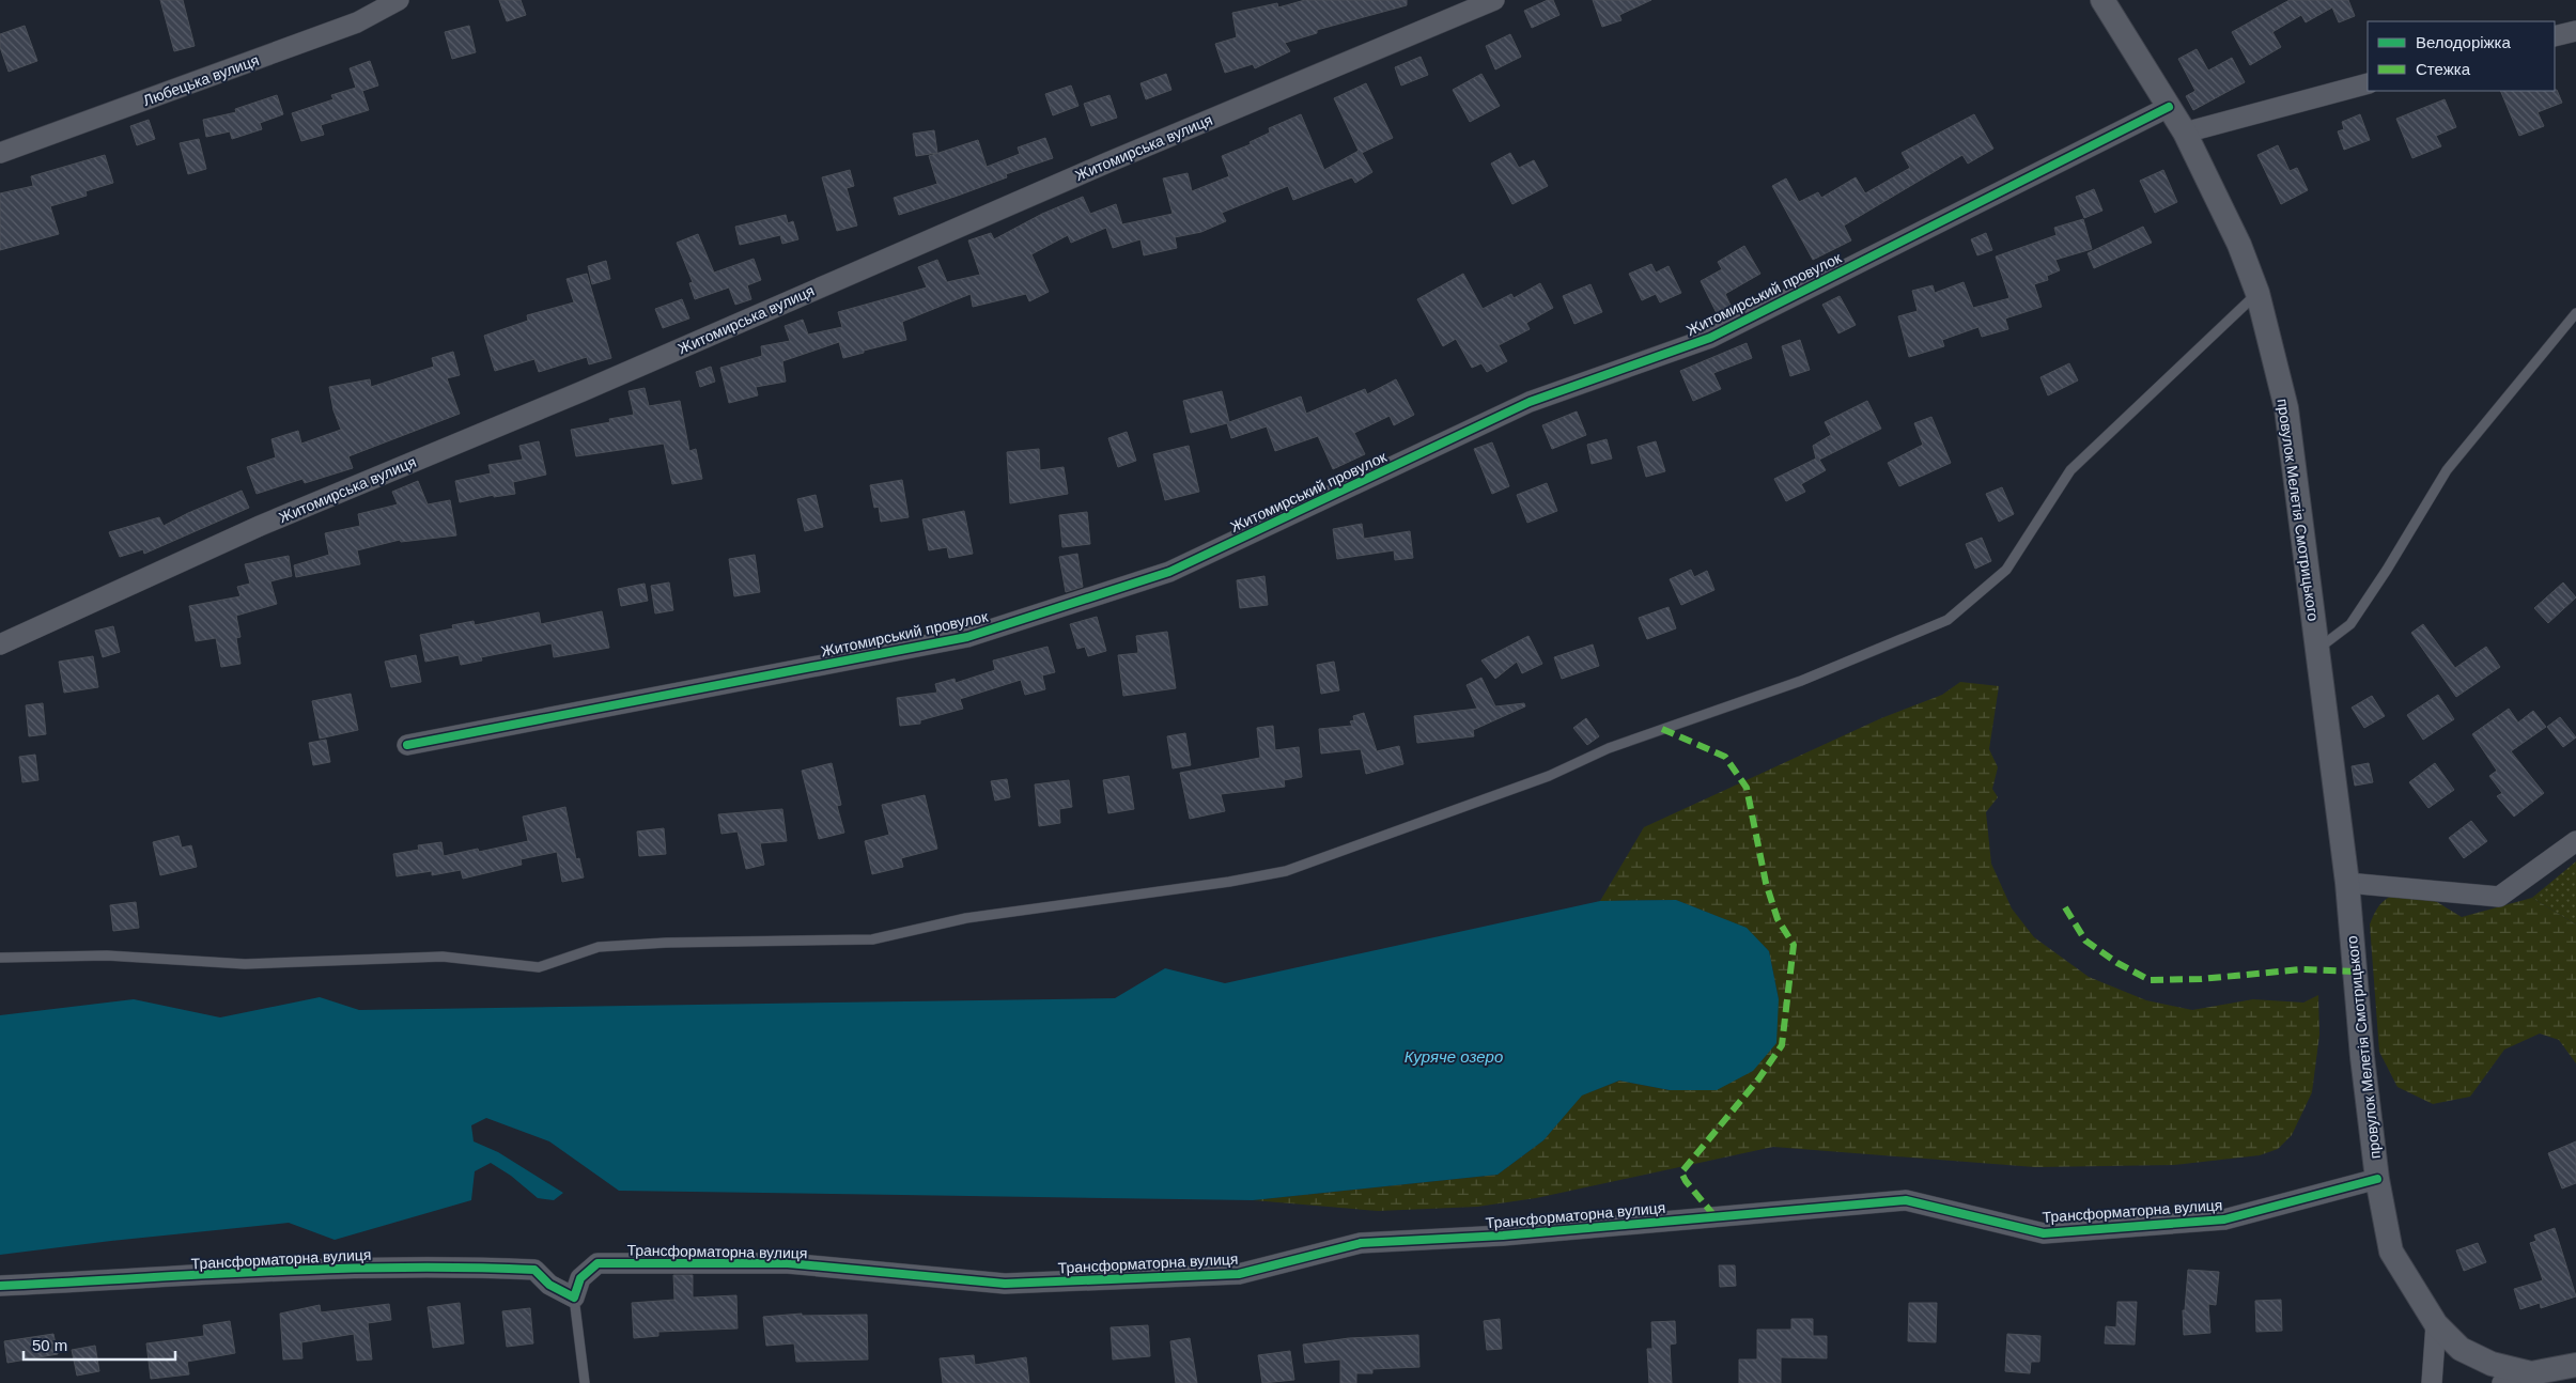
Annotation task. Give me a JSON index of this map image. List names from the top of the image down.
{
  "streets": {
    "street": [
      "Любецька вулиця",
      "Житомирська вулиця",
      "Житомирський провулок",
      "провулок Мелетія Смотрицького",
      "Трансформаторна вулиця"
    ]
  },
  "crossings": [
    ["Житомирський провулок", "провулок Мелетія Смотрицького"],
    ["провулок Мелетія Смотрицького", "Трансформаторна вулиця"]
  ],
  "water": ["Куряче озеро"],
  "legend": ["Велодоріжка", "Стежка"],
  "scale_bar": "50 m"
}
